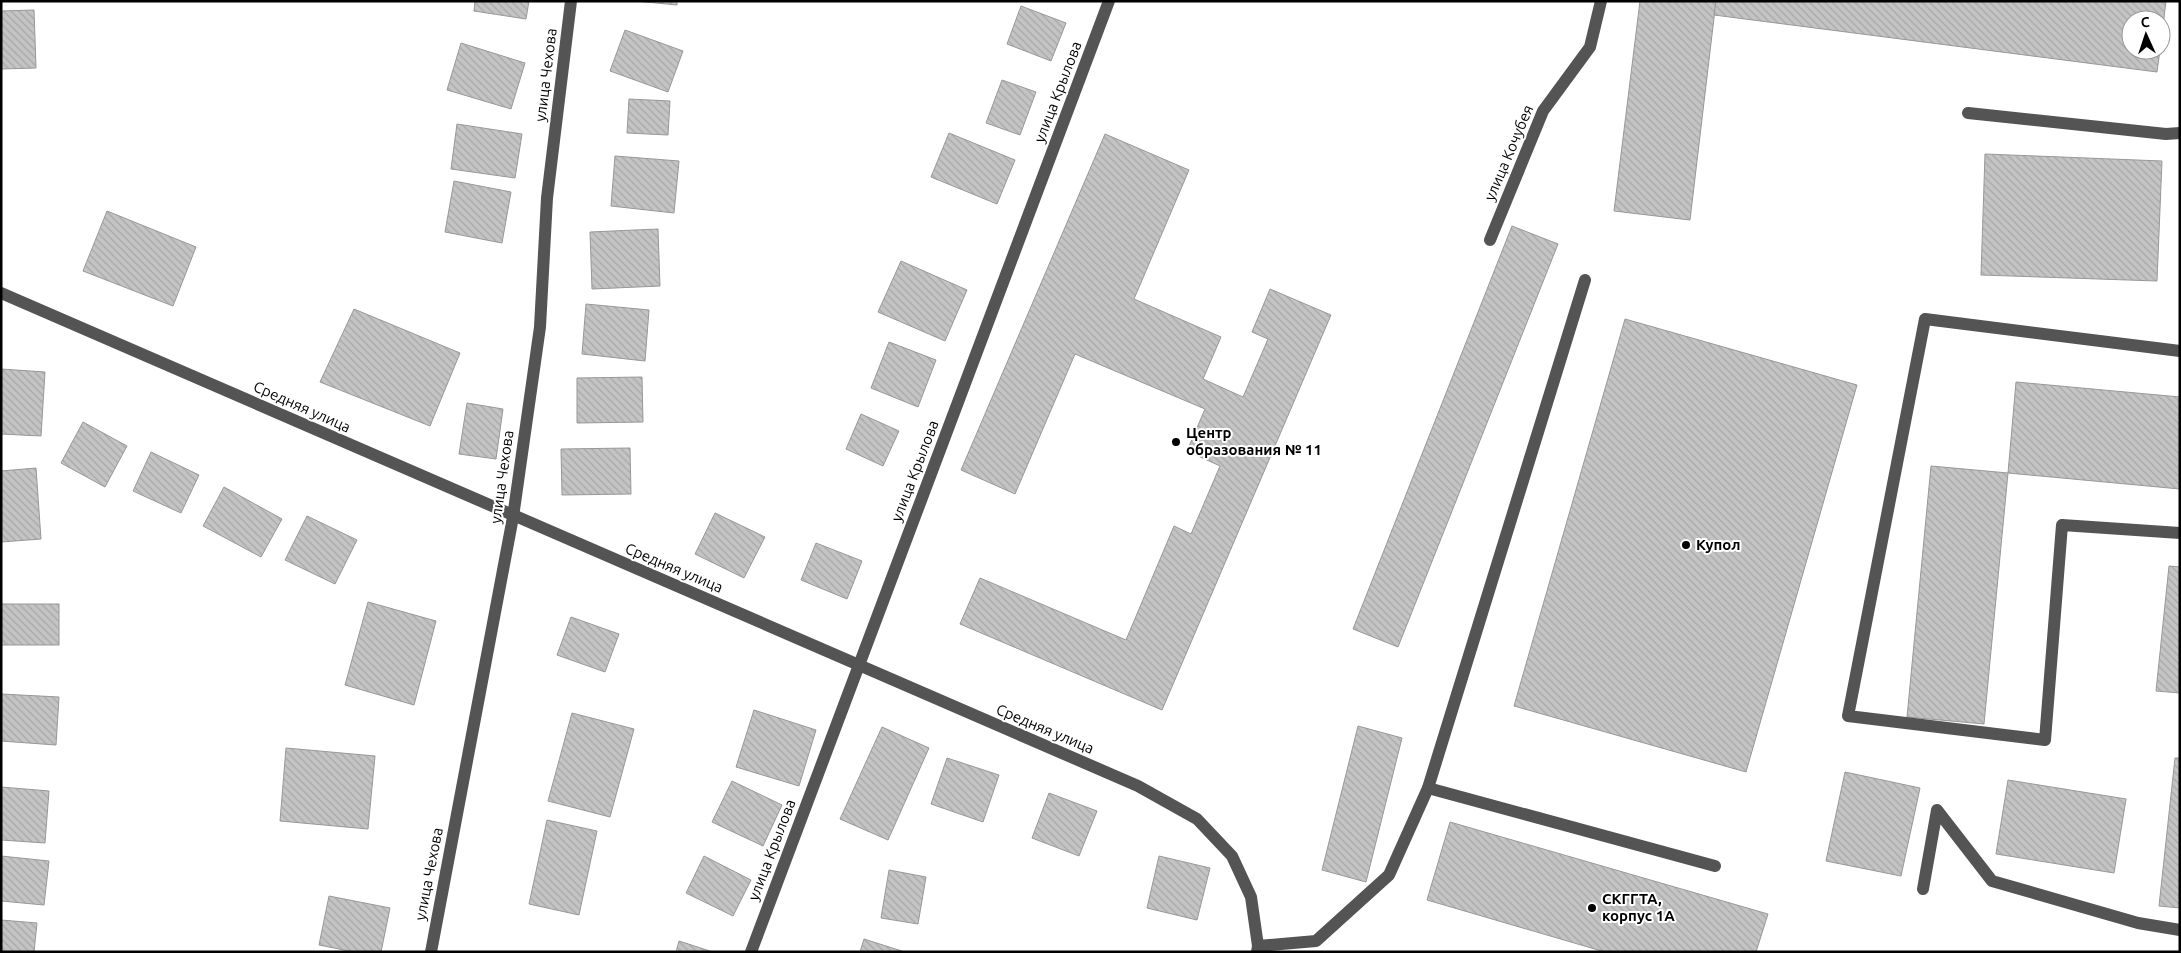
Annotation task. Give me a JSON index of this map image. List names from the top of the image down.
{
  "streets": {
    "street": [
      "улица Чехова",
      "улица Крылова",
      "улица Кочубея",
      "Средняя улица"
    ]
  },
  "crossings": [
    ["улица Чехова", "Средняя улица"],
    ["улица Крылова", "Средняя улица"]
  ],
  "places": ["Центр образования № 11", "Купол", "СКГГТА, корпус 1А"],
  "north": "top"
}
